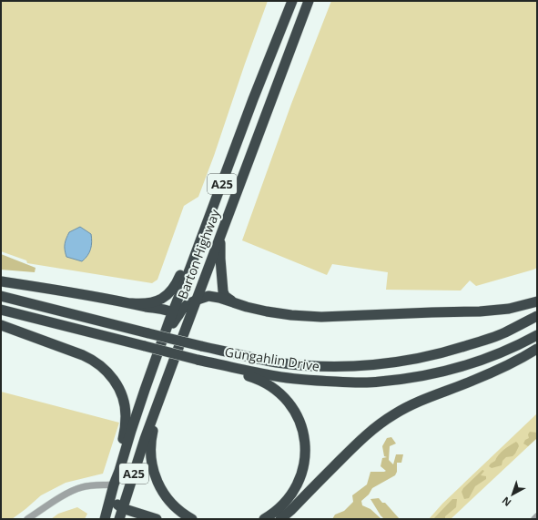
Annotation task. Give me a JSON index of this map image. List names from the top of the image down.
{
  "streets": {
    "highway": ["A25", "Barton Highway", "Gungahlin Drive"]
  },
  "crossings": [
    ["A25", "Barton Highway"]
  ],
  "north": "bottom left"
}
